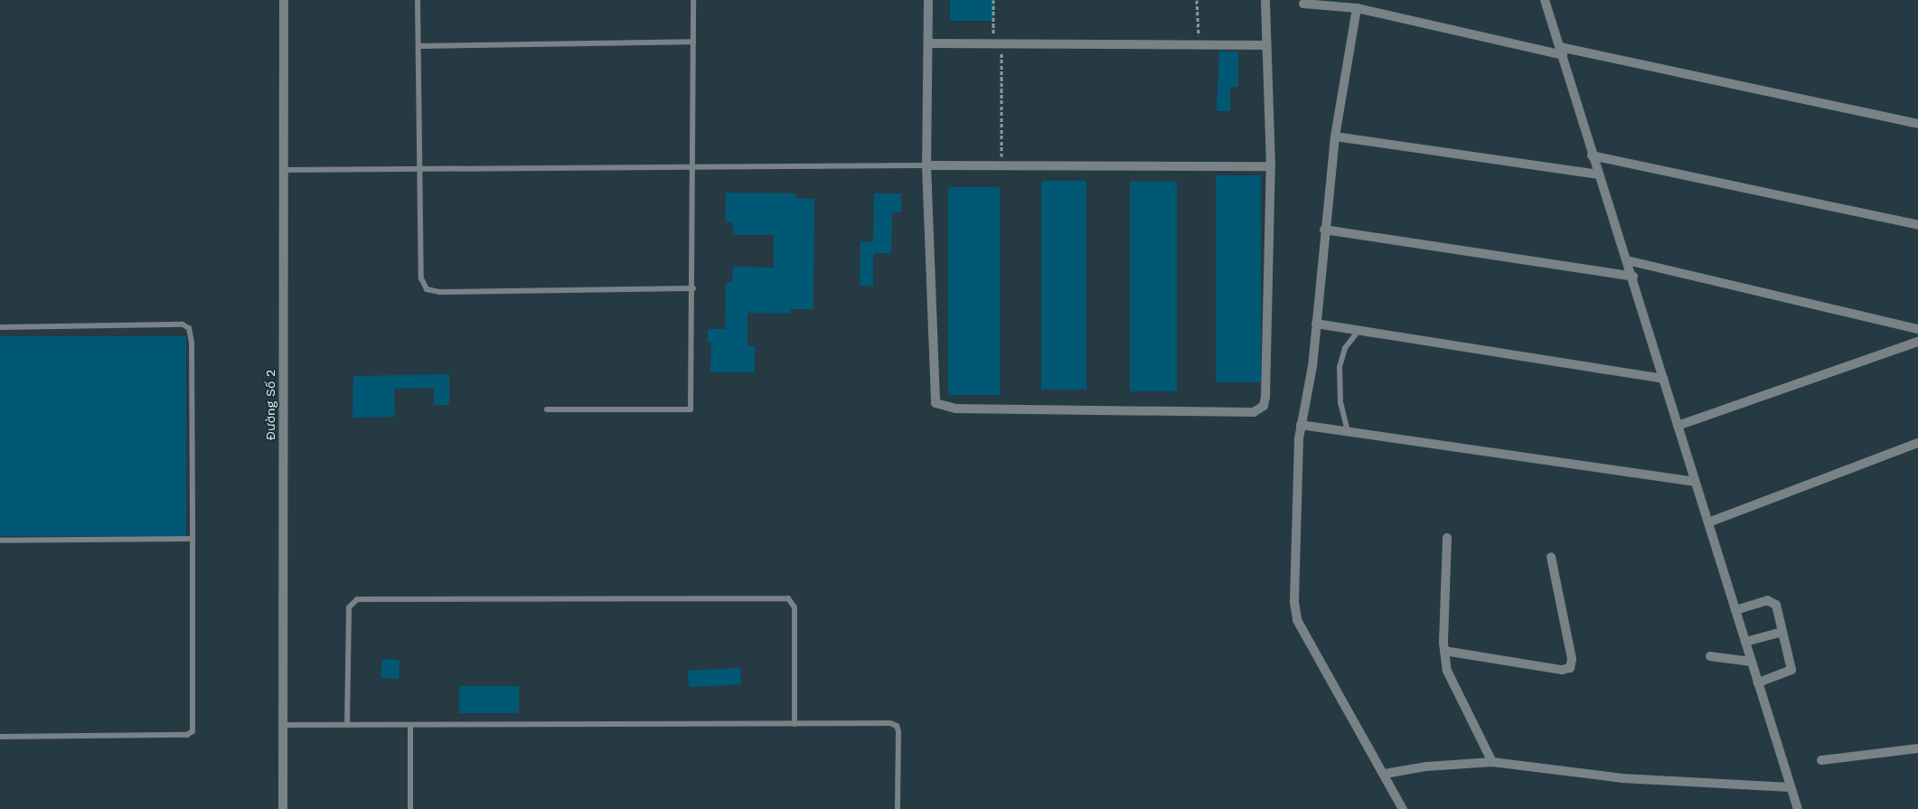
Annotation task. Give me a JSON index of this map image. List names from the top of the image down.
{
  "streets": {
    "street": ["Đường Số 2"]
  }
}
